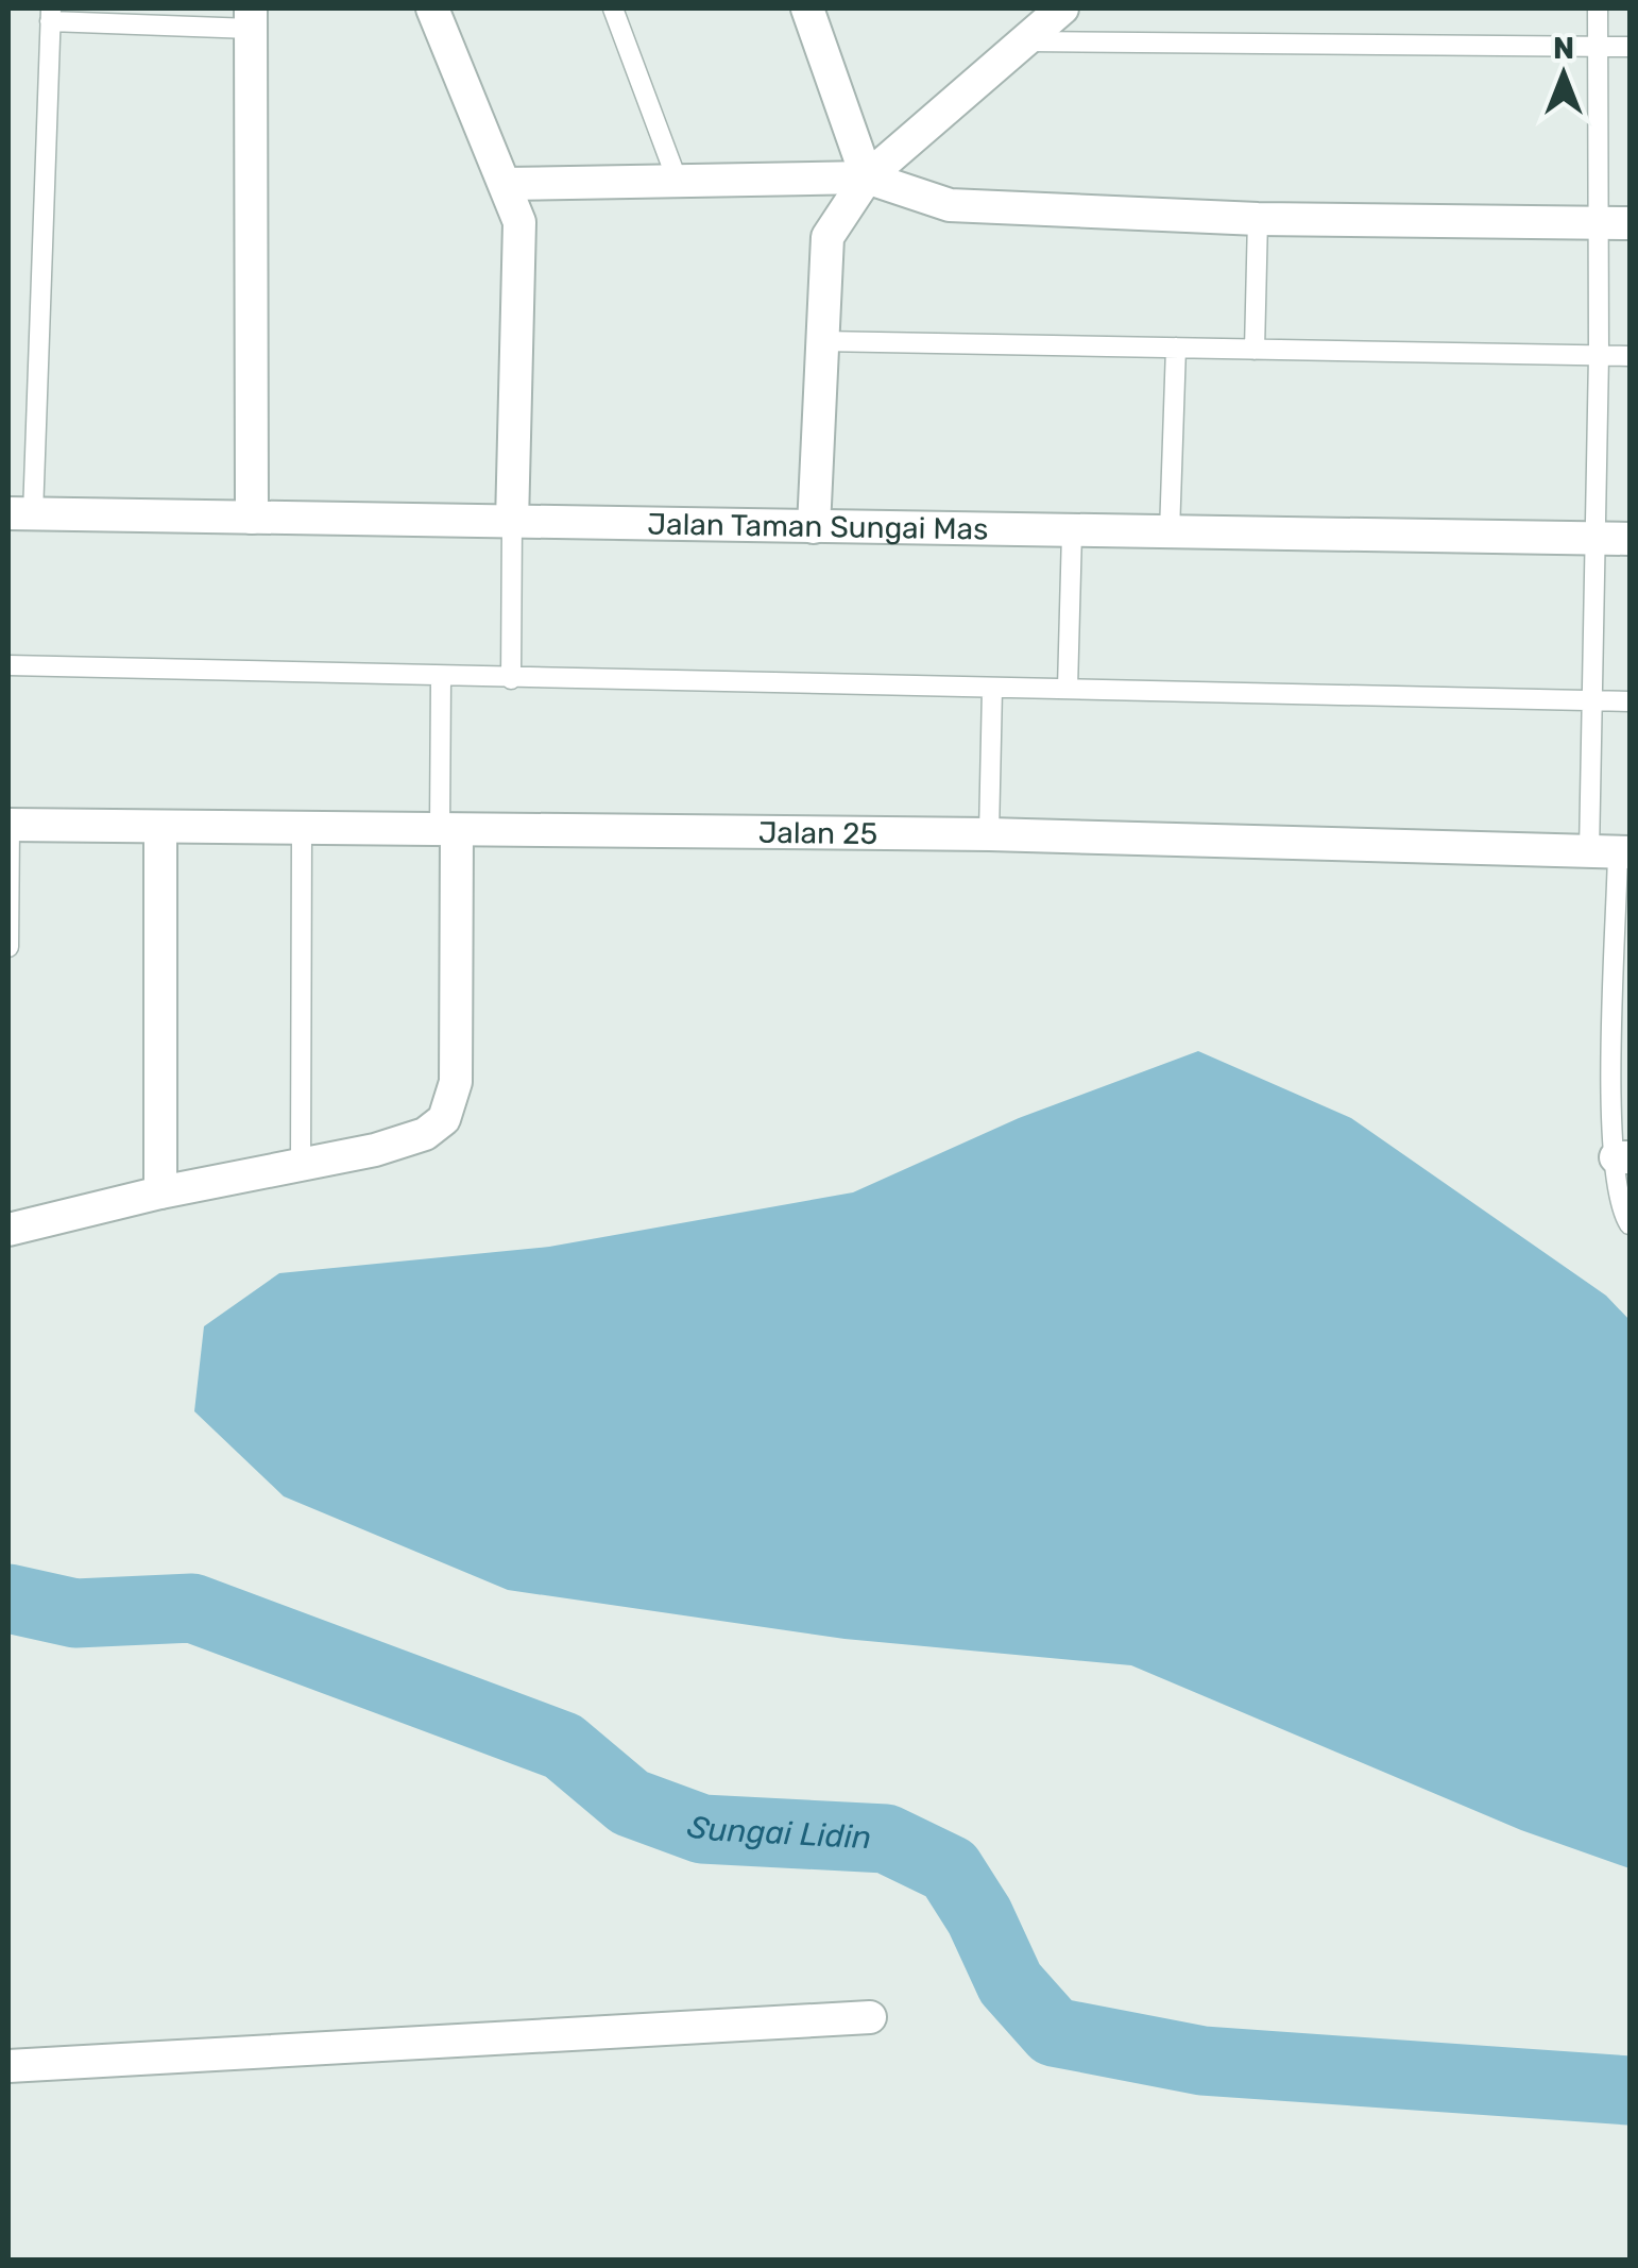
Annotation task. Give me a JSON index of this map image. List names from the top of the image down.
{
  "streets": {
    "street": ["Jalan Taman Sungai Mas", "Jalan 25"]
  },
  "water": ["Sungai Lidin"],
  "north": "top"
}
